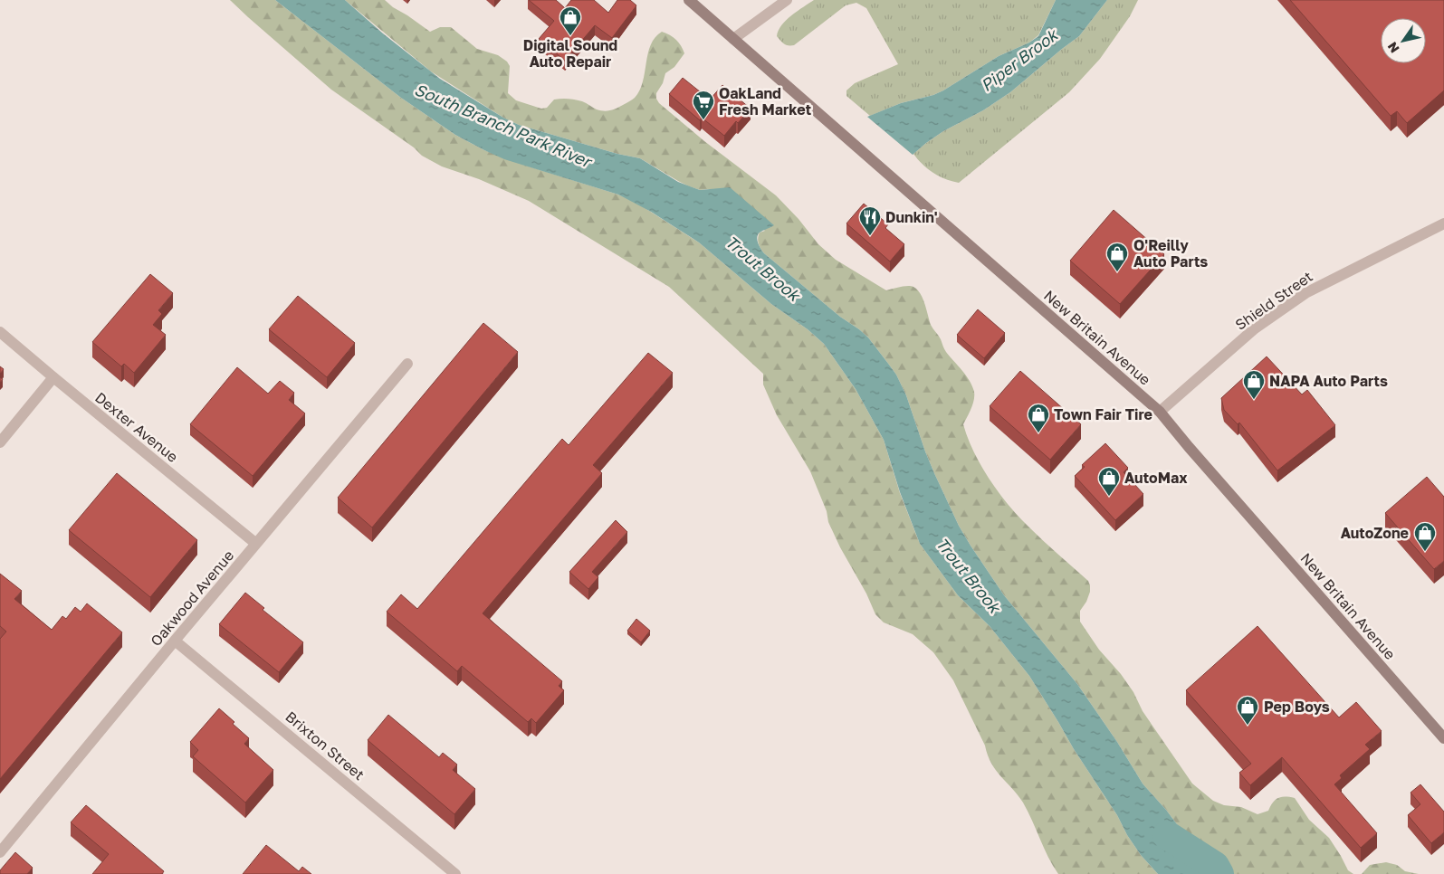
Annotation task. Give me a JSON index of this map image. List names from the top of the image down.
{
  "streets": {
    "main road": ["New Britain Avenue"],
    "street": [
      "Shield Street",
      "Dexter Avenue",
      "Oakwood Avenue",
      "Brixton Street"
    ]
  },
  "crossings": [
    ["Shield Street", "New Britain Avenue"],
    ["Dexter Avenue", "Oakwood Avenue"],
    ["Oakwood Avenue", "Brixton Street"]
  ],
  "water": ["Piper Brook", "South Branch Park River", "Trout Brook"],
  "places": {
    "shop": [
      "Digital Sound Auto Repair",
      "O'Reilly Auto Parts",
      "NAPA Auto Parts",
      "Town Fair Tire",
      "AutoMax",
      "AutoZone",
      "Pep Boys"
    ],
    "supermarket": ["OakLand Fresh Market"],
    "restaurant": ["Dunkin'"]
  },
  "north": "bottom left"
}
